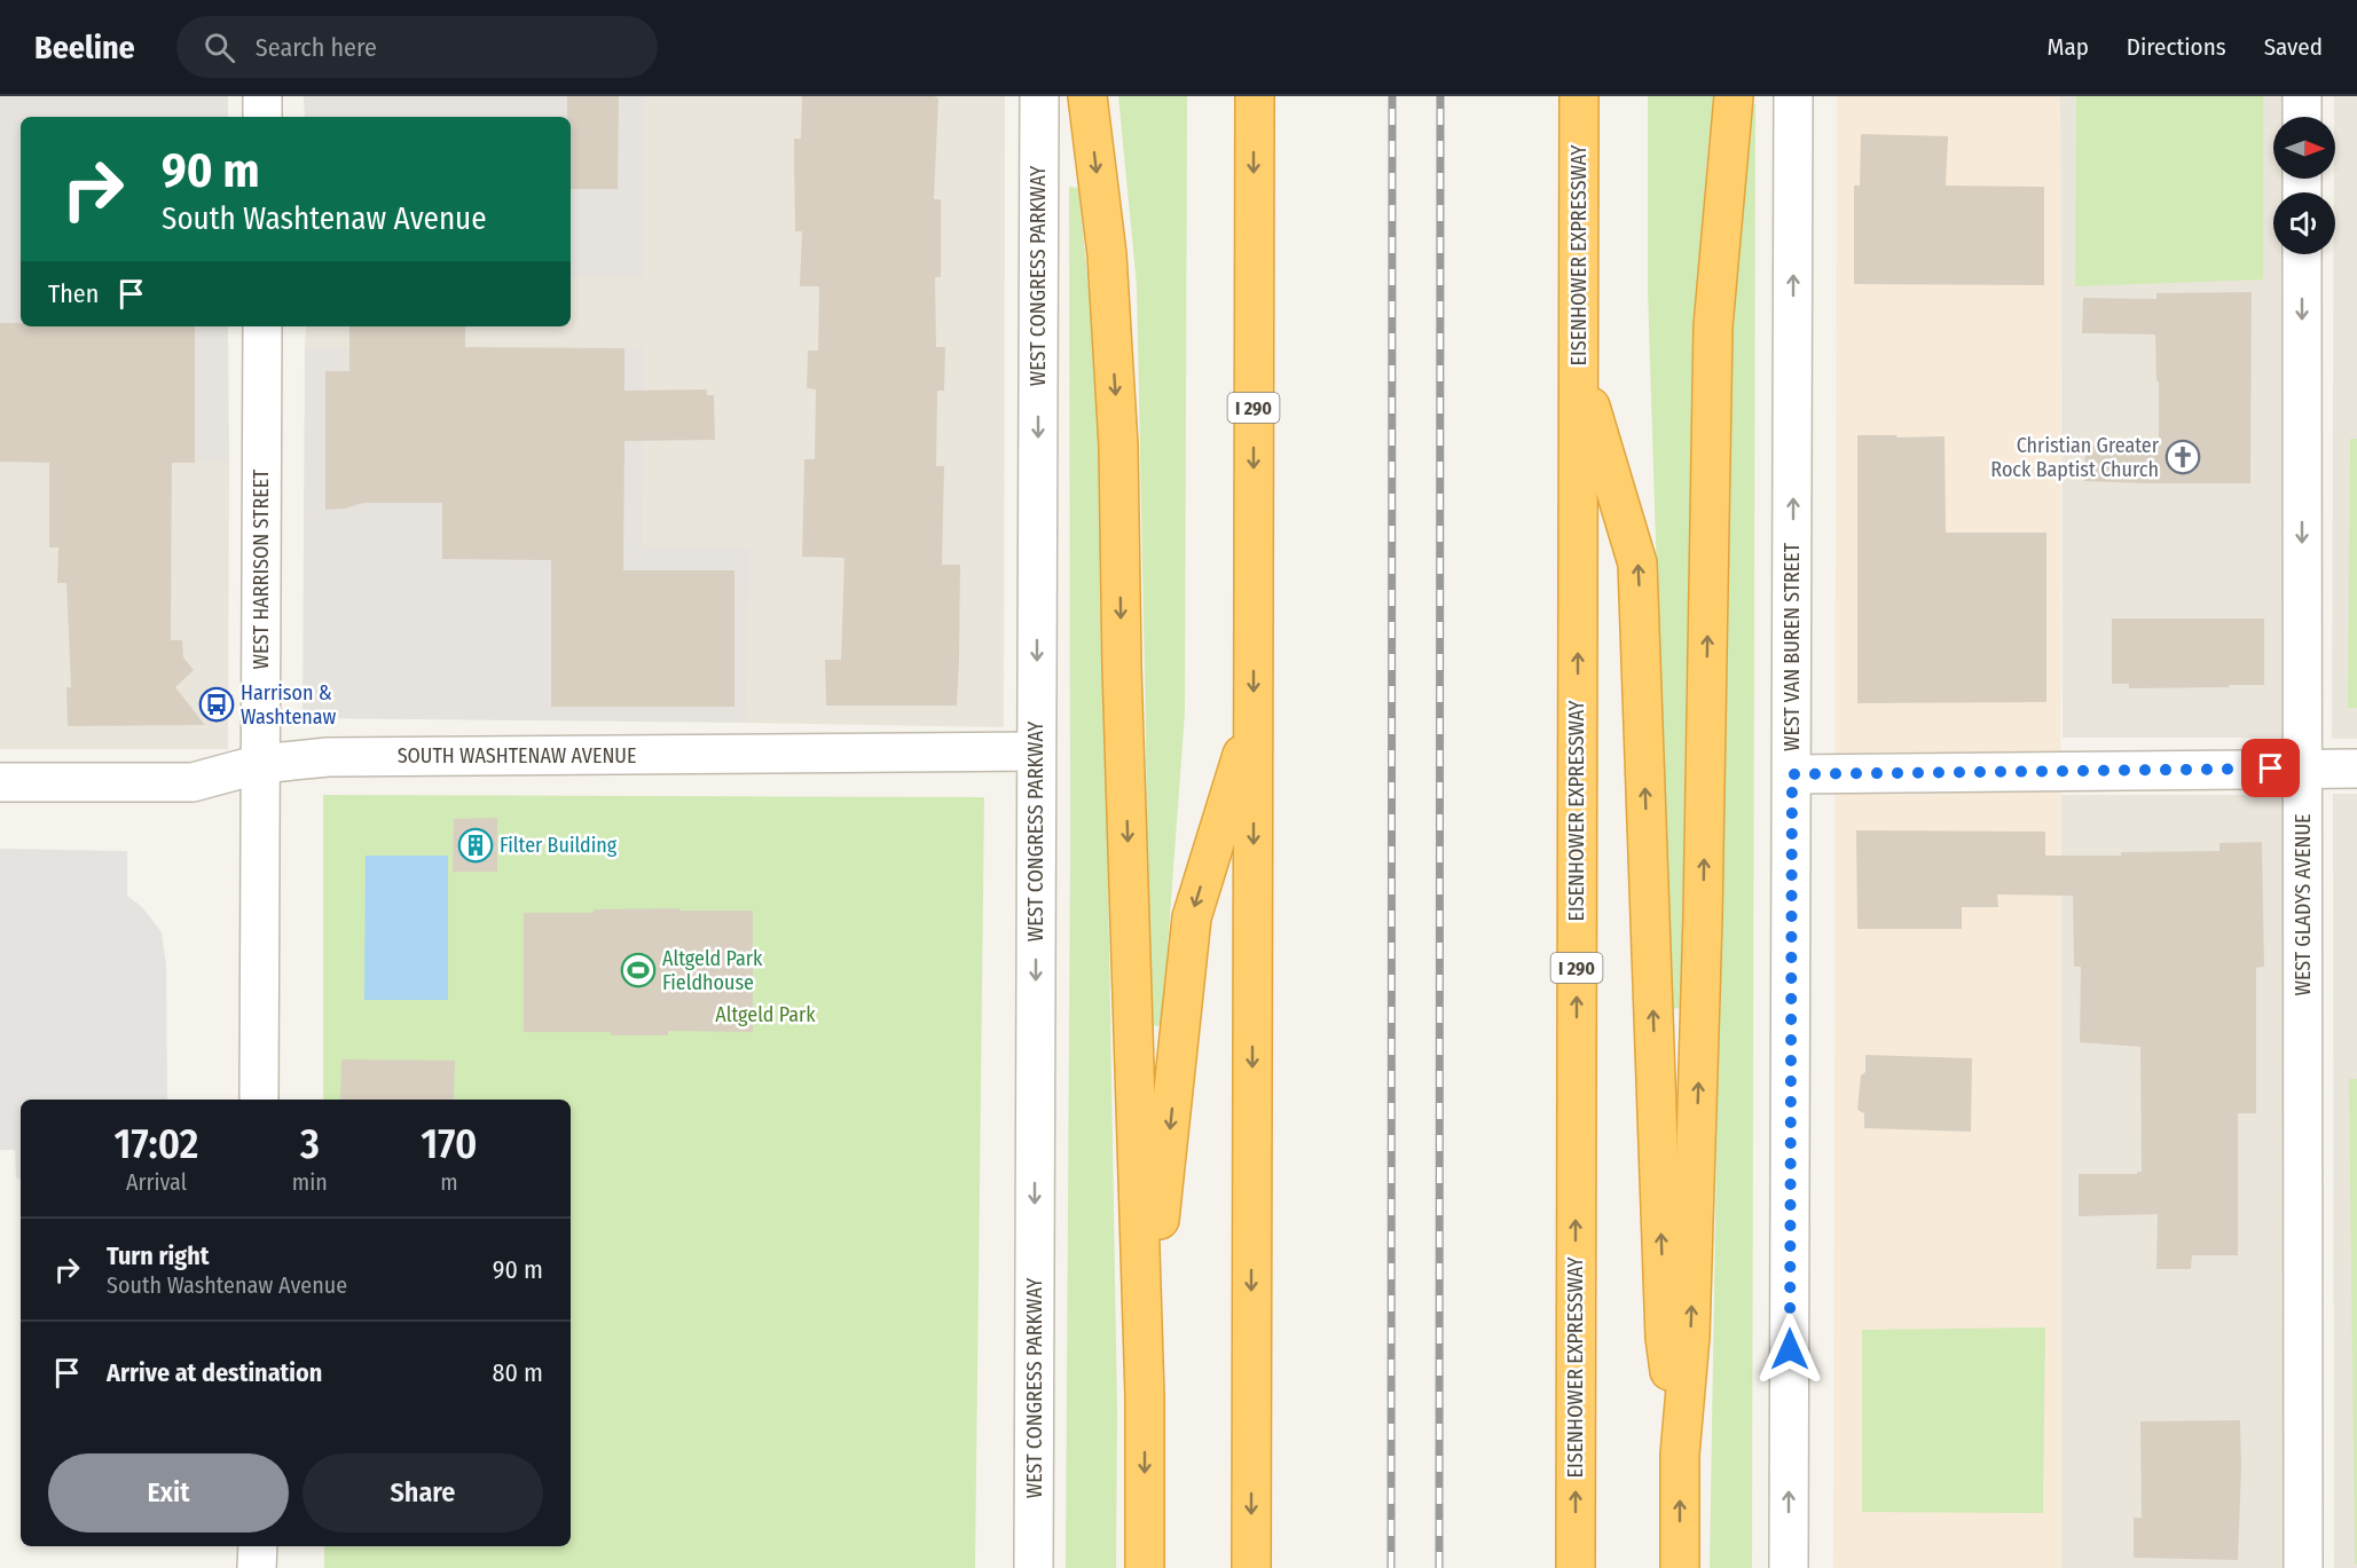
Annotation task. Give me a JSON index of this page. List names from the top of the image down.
{
  "streets": {
    "highway": ["EISENHOWER EXPRESSWAY", "I 290"],
    "street": [
      "WEST CONGRESS PARKWAY",
      "WEST HARRISON STREET",
      "WEST VAN BUREN STREET",
      "SOUTH WASHTENAW AVENUE",
      "WEST GLADYS AVENUE"
    ]
  },
  "crossings": [
    ["WEST CONGRESS PARKWAY", "SOUTH WASHTENAW AVENUE"],
    ["WEST HARRISON STREET", "SOUTH WASHTENAW AVENUE"]
  ],
  "one_way": ["WEST CONGRESS PARKWAY", "WEST VAN BUREN STREET", "WEST GLADYS AVENUE"],
  "parks": ["Altgeld Park"],
  "places": {
    "church": ["Christian Greater Rock Baptist Church"],
    "bus stop": ["Harrison & Washtenaw"],
    "building": ["Filter Building"],
    "sports": ["Altgeld Park Fieldhouse"]
  },
  "north": "right",
  "page": {
    "header": "Beeline",
    "search": "Search here",
    "nav": ["Map", "Directions", "Saved"],
    "turn": ["90 m", "South Washtenaw Avenue"],
    "then": "Then",
    "eta": [
      "17:02",
      "Arrival",
      "3",
      "min",
      "170",
      "m"
    ],
    "list": [
      {
        "name": "Turn right",
        "note": "South Washtenaw Avenue",
        "value": "90 m"
      },
      {
        "name": "Arrive at destination",
        "value": "80 m"
      }
    ],
    "buttons": ["Exit", "Share"]
  }
}
